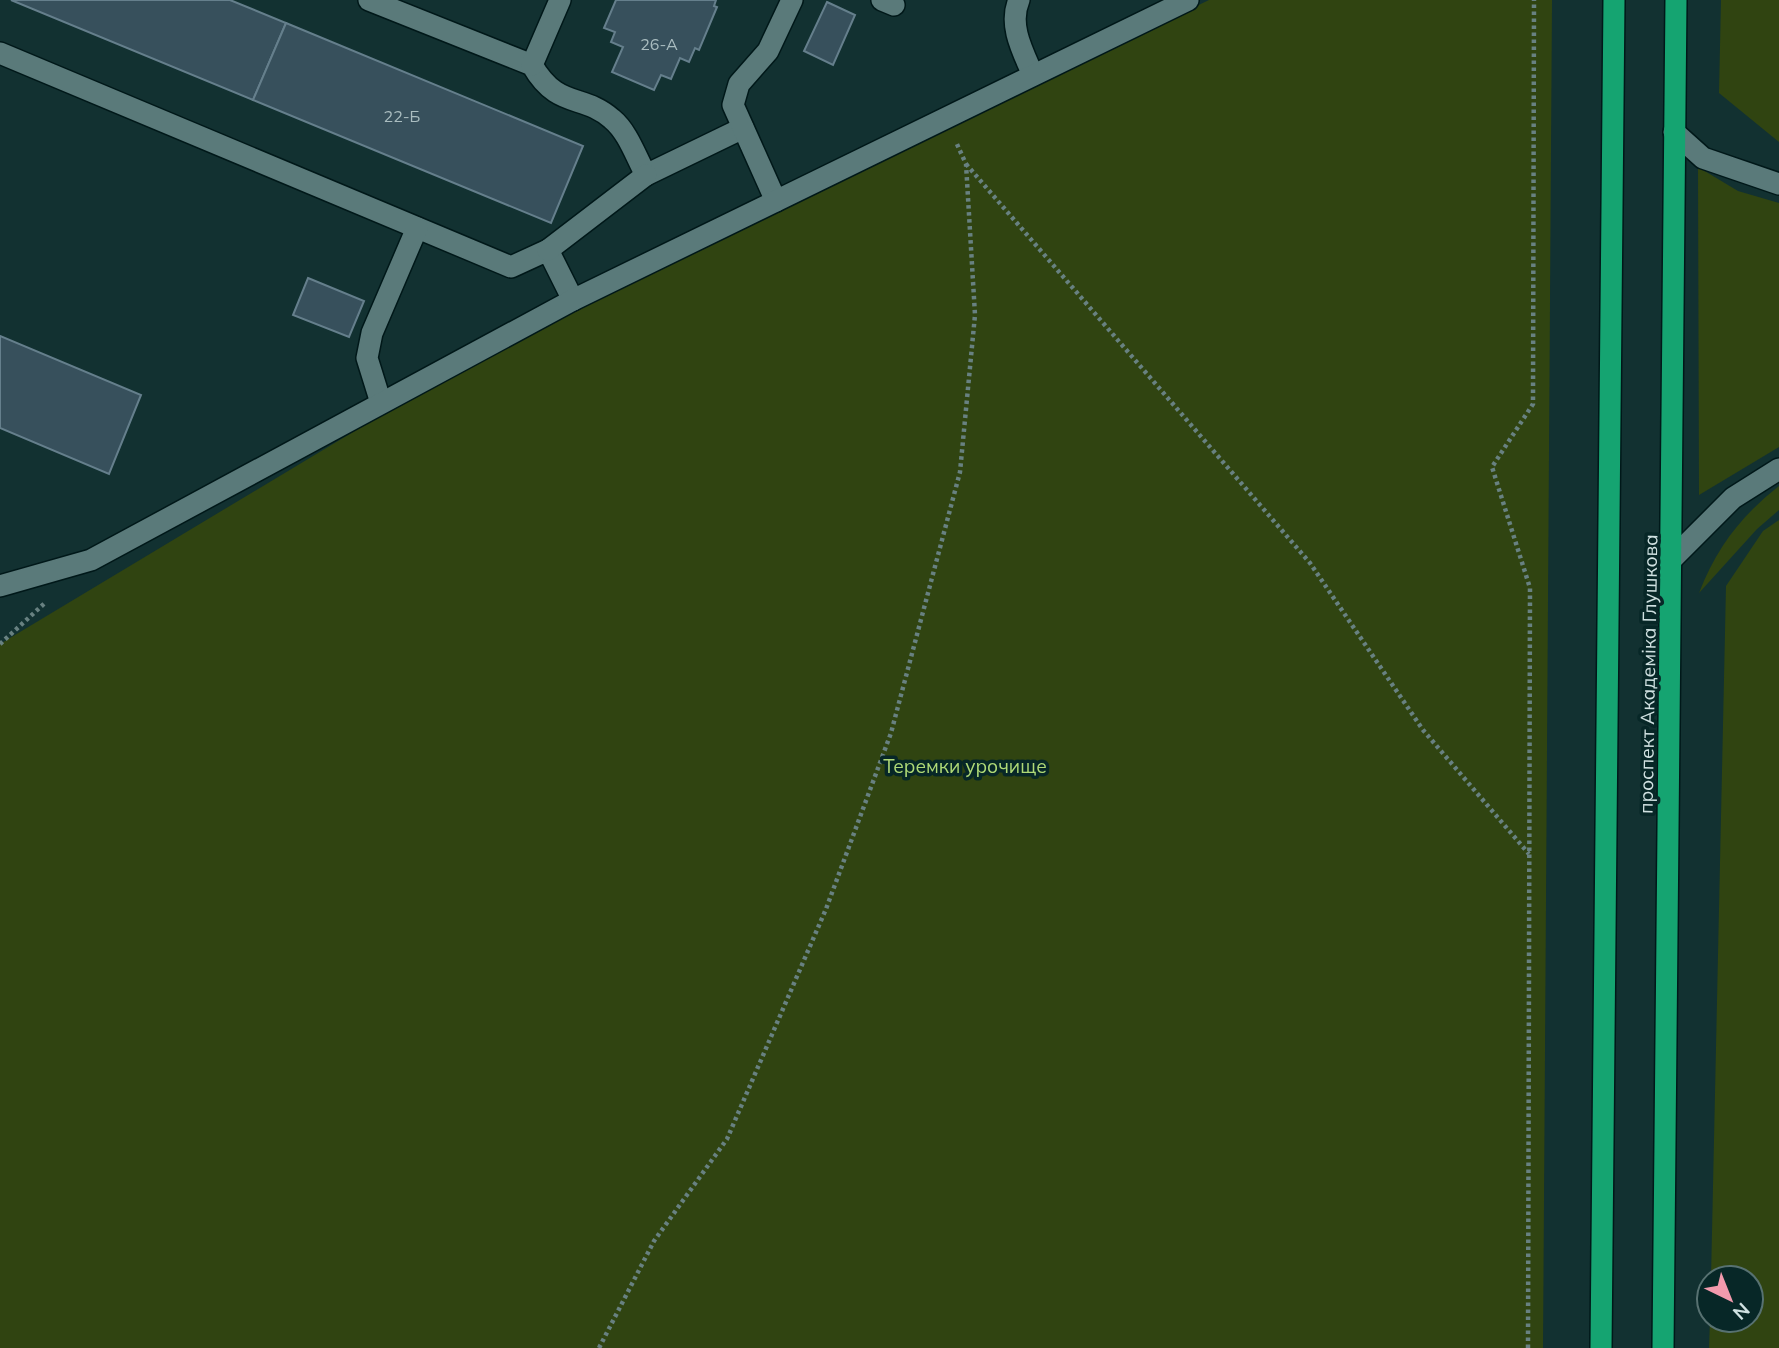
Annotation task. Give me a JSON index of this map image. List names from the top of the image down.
{
  "streets": {
    "highway": ["проспект Академіка Глушкова"]
  },
  "parks": ["Теремки урочище"],
  "house_numbers": ["26-А", "22-Б"],
  "north": "bottom right"
}
